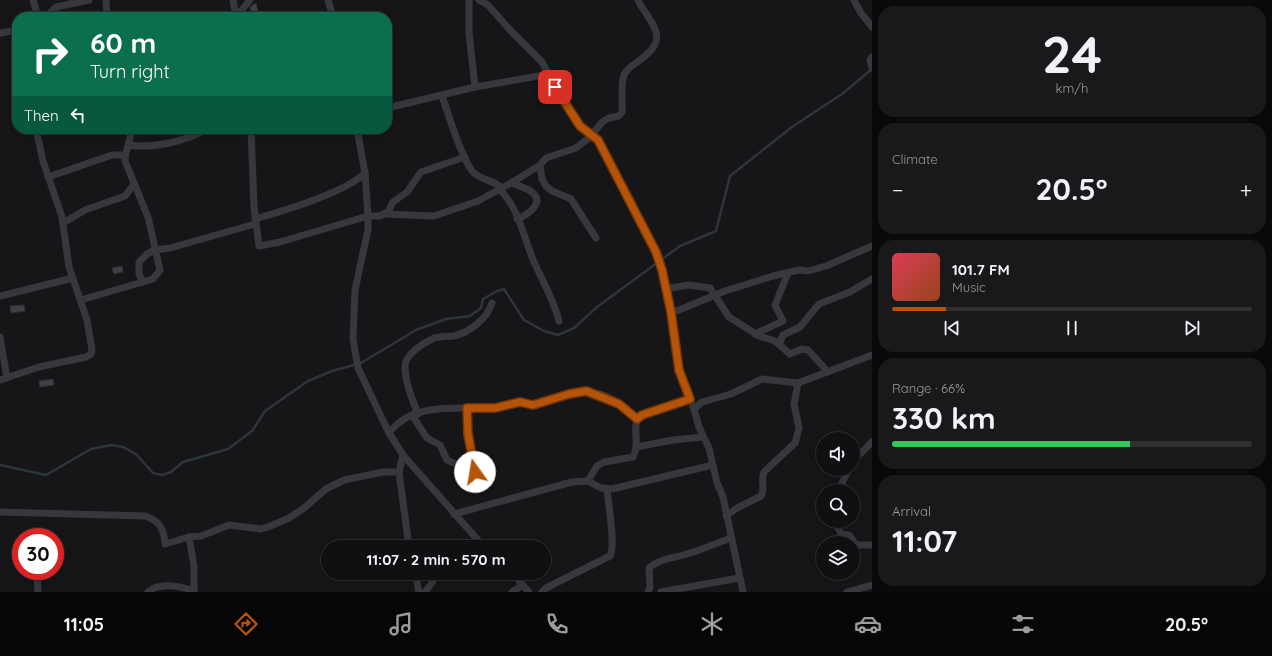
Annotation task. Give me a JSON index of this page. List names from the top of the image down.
{
  "page": {
    "tile": [
      ["24", "km/h"],
      "Climate",
      ["Range · 66%", "330 km"],
      ["Arrival", "11:07"]
    ],
    "turn": ["60 m", "Turn right"],
    "then": "Then",
    "heat": ["−", "20.5°", "+"],
    "song": ["101.7 FM", "Music"],
    "limit": "30",
    "trip": "11:07 · 2 min · 570 m",
    "tabs": ["11:05", "20.5°"]
  }
}
